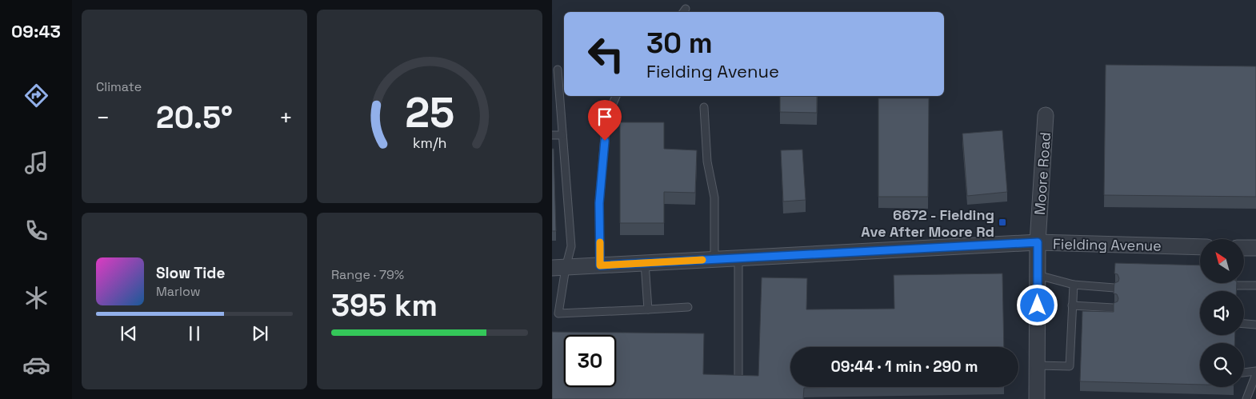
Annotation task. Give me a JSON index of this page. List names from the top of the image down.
{
  "streets": {
    "street": ["Moore Road", "Fielding Avenue"]
  },
  "crossings": [
    ["Moore Road", "Fielding Avenue"]
  ],
  "places": {
    "transit": ["6672 - Fielding Ave After Moore Rd"]
  },
  "north": "top left",
  "page": {
    "tabs": "09:43",
    "tile": [
      "Climate",
      ["Range · 79%", "395 km"]
    ],
    "turn": ["30 m", "Fielding Avenue"],
    "heat": ["−", "20.5°", "+"],
    "song": ["Slow Tide", "Marlow"],
    "limit": "30",
    "trip": "09:44 · 1 min · 290 m",
    "gauge": ["25", "km/h"]
  }
}
